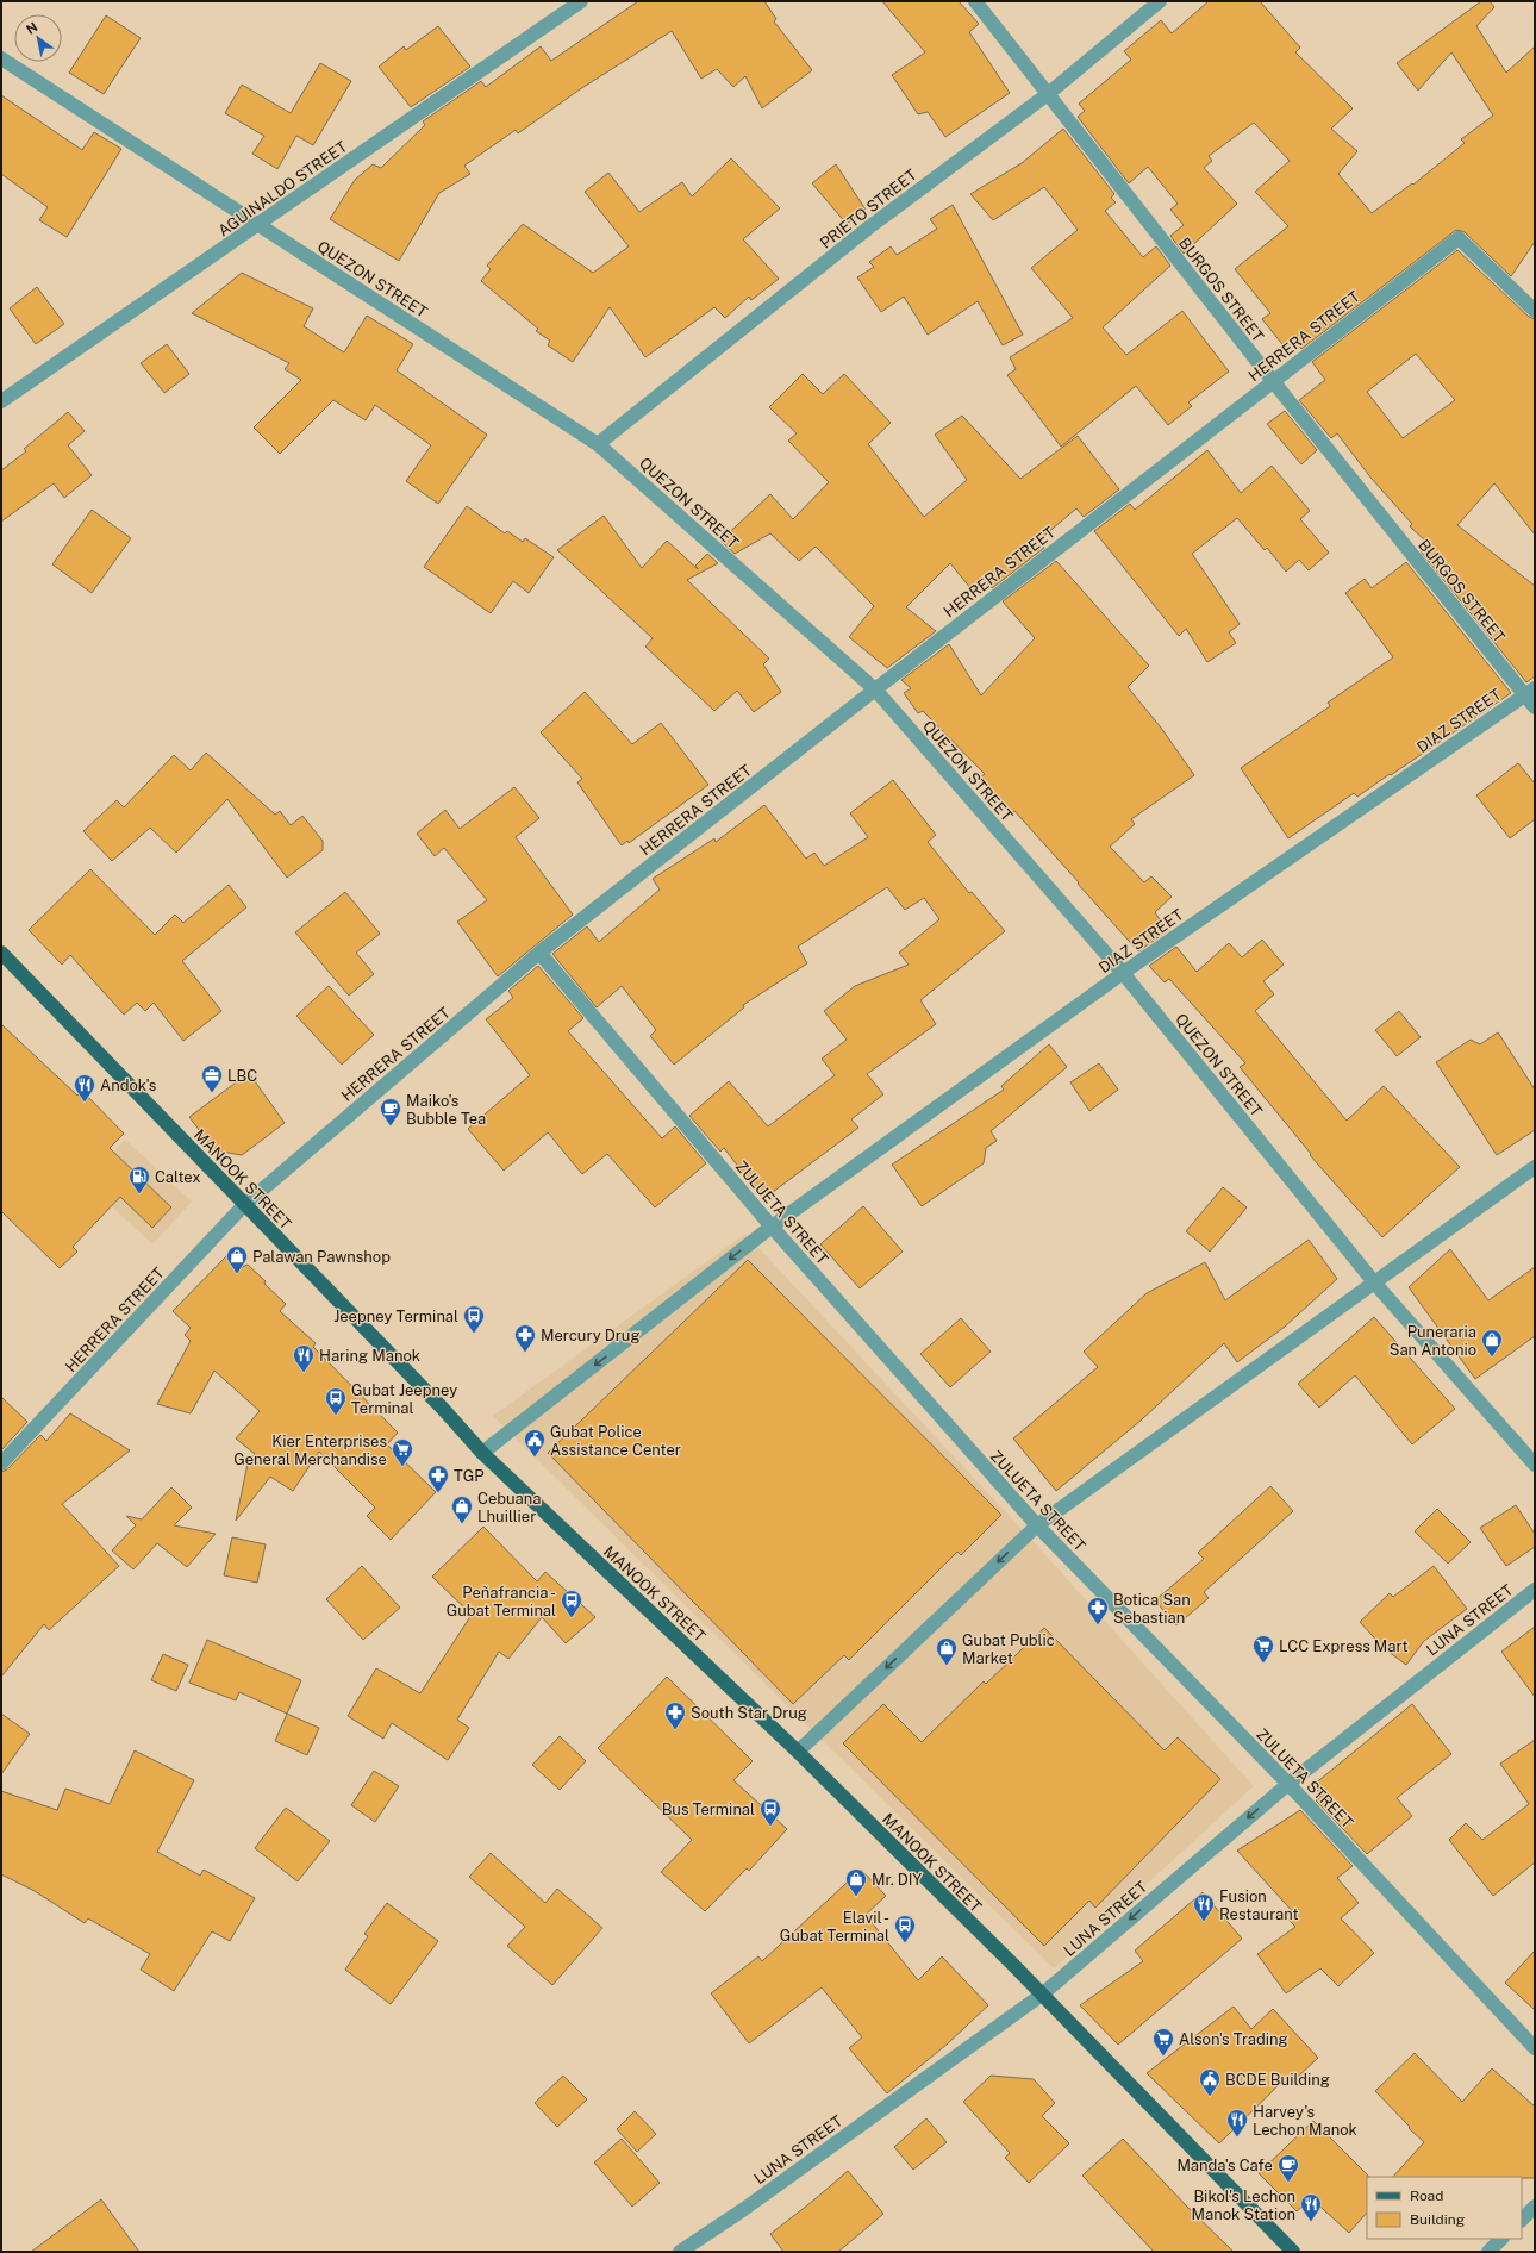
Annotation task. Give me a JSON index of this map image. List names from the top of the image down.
{
  "streets": {
    "main road": ["MANOOK STREET"],
    "street": [
      "AGUINALDO STREET",
      "PRIETO STREET",
      "QUEZON STREET",
      "BURGOS STREET",
      "HERRERA STREET",
      "DIAZ STREET",
      "ZULUETA STREET",
      "LUNA STREET"
    ]
  },
  "crossings": [
    ["AGUINALDO STREET", "QUEZON STREET"],
    ["PRIETO STREET", "QUEZON STREET"],
    ["PRIETO STREET", "BURGOS STREET"],
    ["QUEZON STREET", "HERRERA STREET"],
    ["QUEZON STREET", "DIAZ STREET"],
    ["BURGOS STREET", "HERRERA STREET"],
    ["BURGOS STREET", "DIAZ STREET"],
    ["HERRERA STREET", "MANOOK STREET"],
    ["HERRERA STREET", "ZULUETA STREET"],
    ["DIAZ STREET", "MANOOK STREET"],
    ["DIAZ STREET", "ZULUETA STREET"],
    ["MANOOK STREET", "LUNA STREET"],
    ["ZULUETA STREET", "LUNA STREET"]
  ],
  "places": {
    "office": ["LBC"],
    "restaurant": [
      "Andok's",
      "Haring Manok",
      "Fusion Restaurant",
      "Harvey's Lechon Manok",
      "Bikol's Lechon Manok Station"
    ],
    "cafe": ["Maiko's Bubble Tea", "Manda's Cafe"],
    "fuel station": ["Caltex"],
    "shop": [
      "Palawan Pawnshop",
      "Puneraria San Antonio",
      "Cebuana Lhuillier",
      "Gubat Public Market",
      "Mr. DIY"
    ],
    "bus stop": [
      "Jeepney Terminal",
      "Gubat Jeepney Terminal",
      "Peñafrancia - Gubat Terminal",
      "Bus Terminal",
      "Elavil - Gubat Terminal"
    ],
    "pharmacy": [
      "Mercury Drug",
      "TGP",
      "Botica San Sebastian",
      "South Star Drug"
    ],
    "public building": ["Gubat Police Assistance Center", "BCDE Building"],
    "supermarket": ["Kier Enterprises General Merchandise", "LCC Express Mart", "Alson's Trading"]
  },
  "legend": ["Road", "Building"],
  "north": "top left"
}
